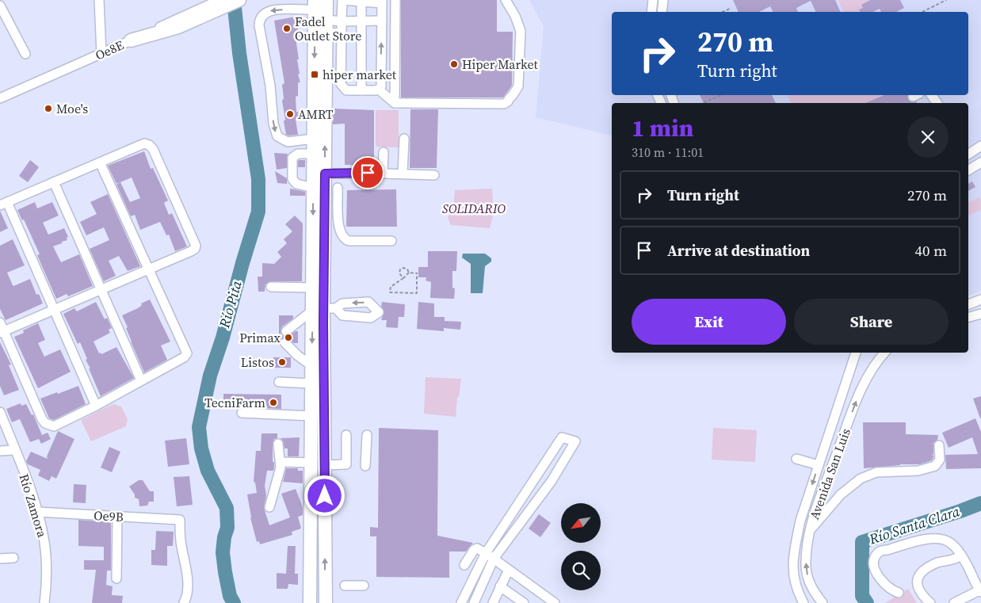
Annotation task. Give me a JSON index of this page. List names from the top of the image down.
{
  "streets": {
    "street": [
      "Oe8E",
      "Avenida San Luis",
      "Río Zamora",
      "Oe9B"
    ]
  },
  "crossings": [
    ["Río Zamora", "Oe9B"]
  ],
  "water": ["Río Pita", "Río Santa Clara"],
  "parks": ["SOLIDARIO"],
  "places": {
    "other": [
      "Fadel Outlet Store",
      "Hiper Market",
      "Moe's",
      "AMRT",
      "Primax",
      "Listos",
      "TecniFarm"
    ],
    "transit": ["hiper market"]
  },
  "north": "bottom left",
  "page": {
    "turn": ["270 m", "Turn right"],
    "heading": ["1 min", "310 m · 11:01"],
    "list": [
      {
        "name": "Turn right",
        "value": "270 m"
      },
      {
        "name": "Arrive at destination",
        "value": "40 m"
      }
    ],
    "buttons": ["Exit", "Share"]
  }
}
